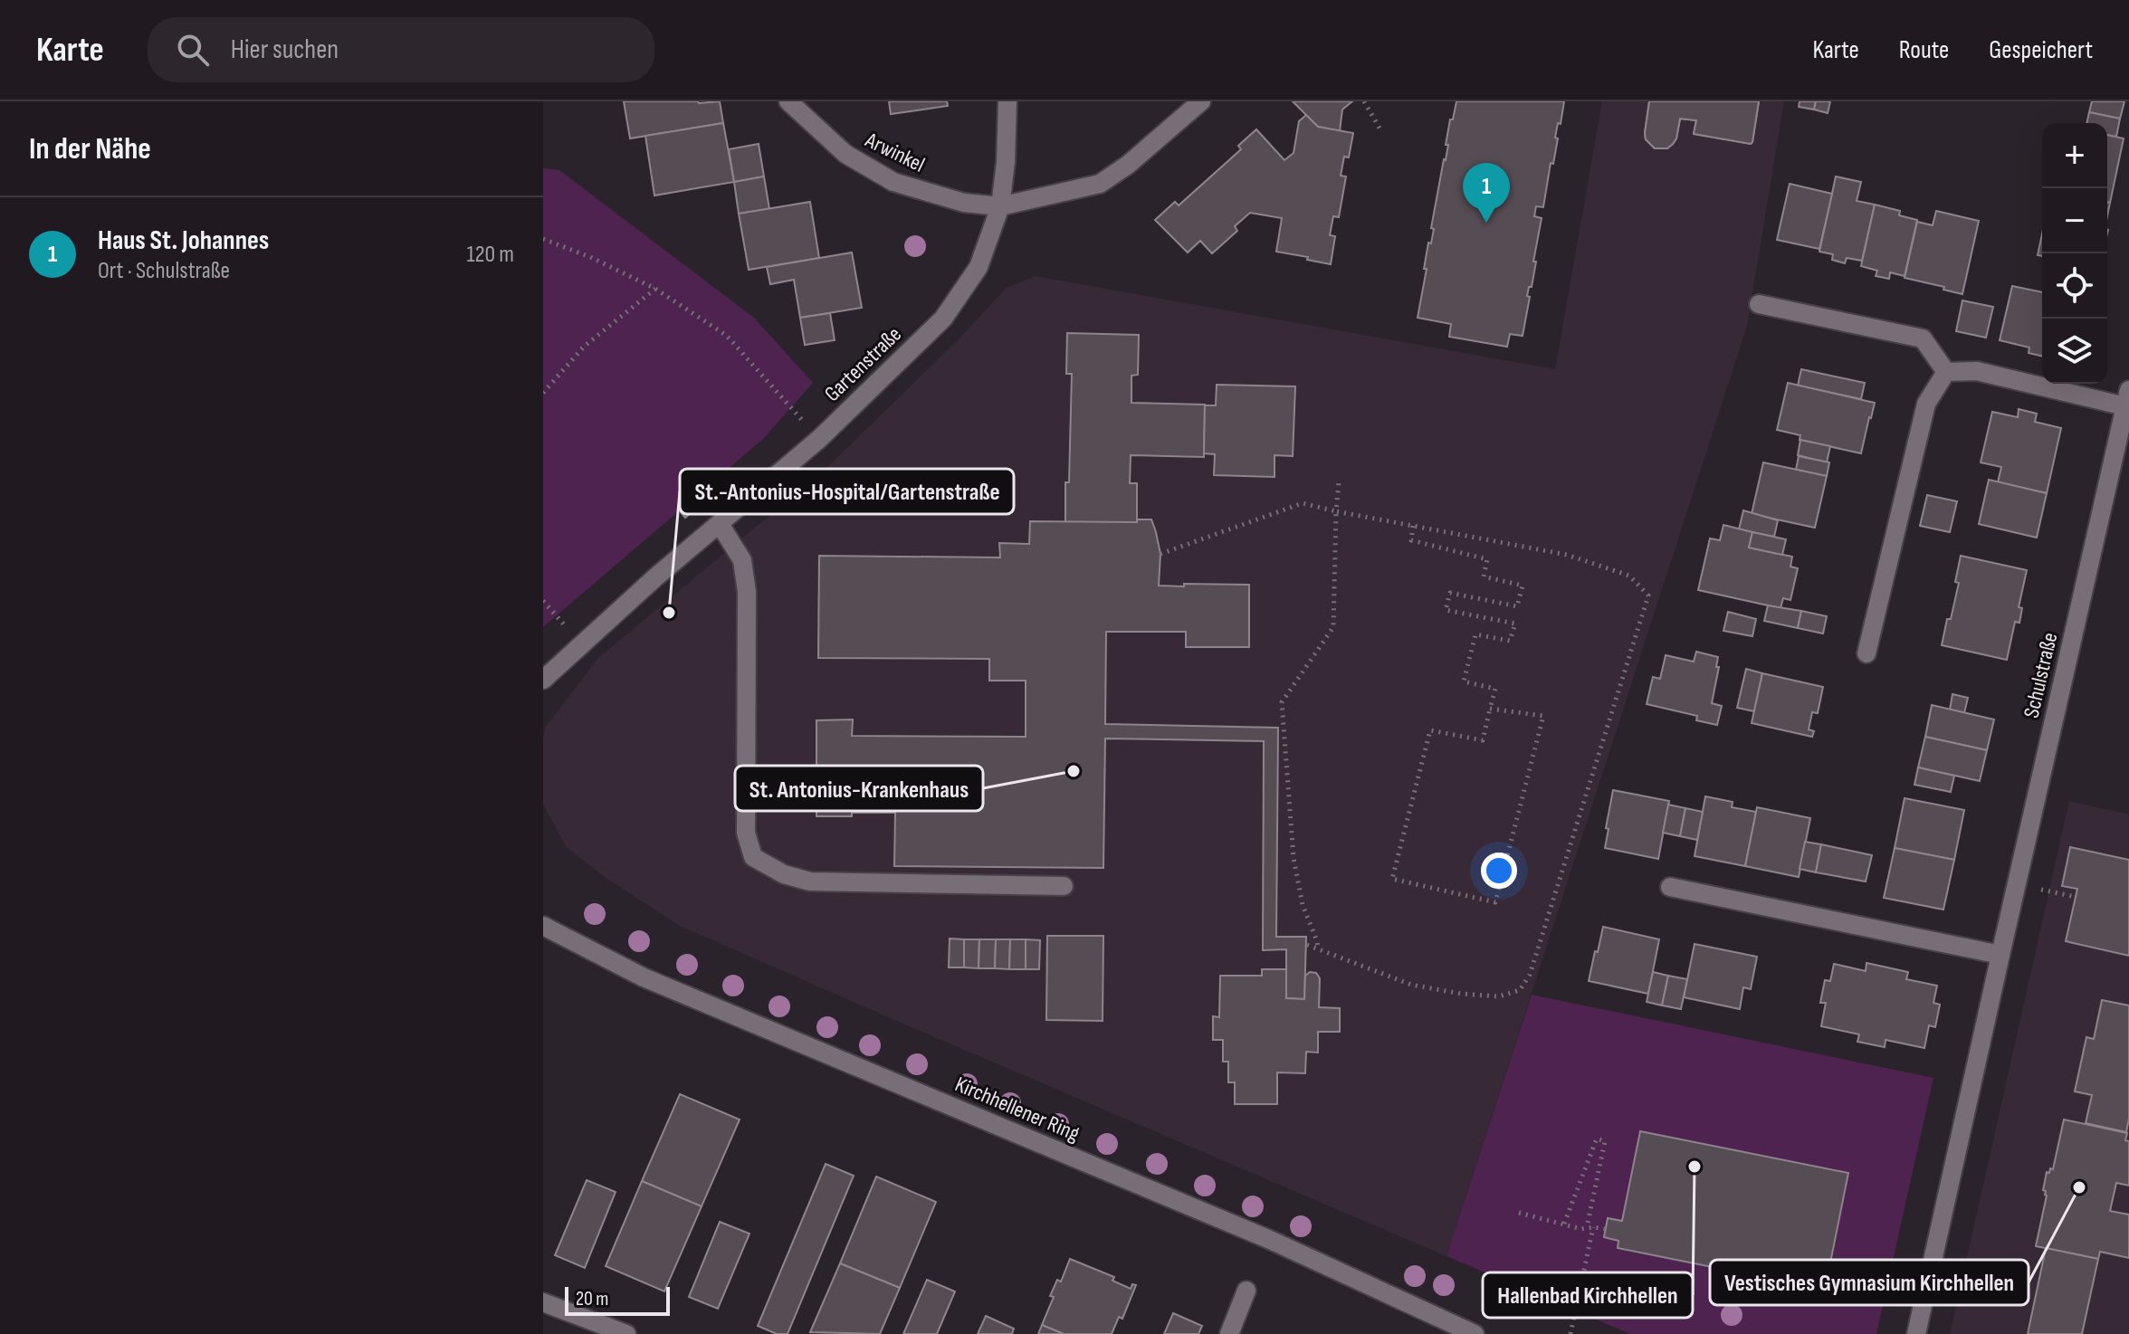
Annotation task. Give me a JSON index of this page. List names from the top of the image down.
{
  "streets": {
    "street": [
      "Arwinkel",
      "Gartenstraße",
      "Schulstraße",
      "Kirchhellener Ring"
    ]
  },
  "crossings": [
    ["Arwinkel", "Gartenstraße"]
  ],
  "places": [
    "St.-Antonius-Hospital/Gartenstraße",
    "St. Antonius-Krankenhaus",
    "Hallenbad Kirchhellen",
    "Vestisches Gymnasium Kirchhellen"
  ],
  "scale_bar": "20 m",
  "page": {
    "header": "Karte",
    "search": "Hier suchen",
    "nav": ["Karte", "Route", "Gespeichert"],
    "heading": "In der Nähe",
    "map_buttons": ["+", "−"],
    "pins": "1",
    "list": [
      {
        "mark": "1",
        "name": "Haus St. Johannes",
        "note": "Ort · Schulstraße",
        "value": "120 m"
      }
    ],
    "scale": "20 m"
  }
}
